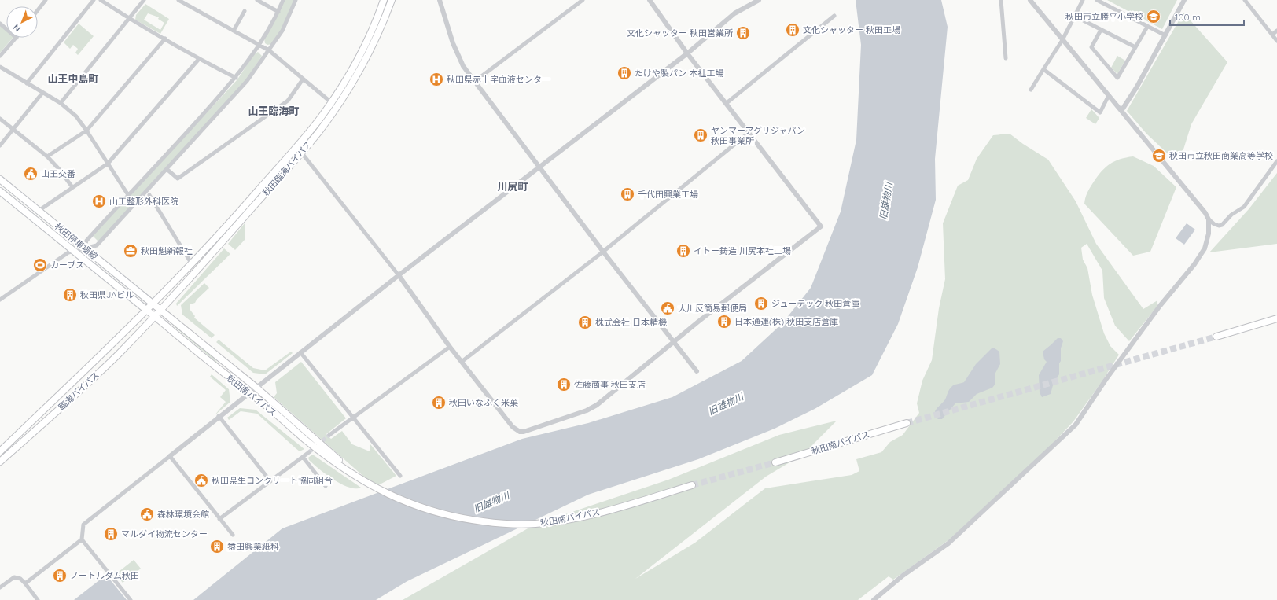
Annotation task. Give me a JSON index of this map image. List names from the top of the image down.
{
  "streets": {
    "main road": [
      "秋田臨海バイパス",
      "秋田停車場線",
      "臨海バイパス",
      "秋田南バイパス"
    ]
  },
  "crossings": [
    ["秋田臨海バイパス", "秋田停車場線"],
    ["秋田臨海バイパス", "臨海バイパス"],
    ["秋田臨海バイパス", "秋田南バイパス"],
    ["秋田停車場線", "臨海バイパス"],
    ["秋田停車場線", "秋田南バイパス"],
    ["臨海バイパス", "秋田南バイパス"]
  ],
  "districts": ["山王中島町", "山王臨海町", "川尻町"],
  "water": ["旧雄物川"],
  "places": {
    "school or university": ["秋田市立勝平小学校", "秋田市立秋田商業高等学校"],
    "building": [
      "文化シャッター 秋田工場",
      "文化シャッター 秋田営業所",
      "たけや製パン 本社工場",
      "ヤンマーアグリジャパン 秋田事業所",
      "千代田興業工場",
      "イトー鋳造 川尻本社工場",
      "秋田県JAビル",
      "ジューテック 秋田倉庫",
      "日本通運(株) 秋田支店倉庫",
      "株式会社 日本精機",
      "佐藤商事 秋田支店",
      "秋田いなふく米菓",
      "マルダイ物流センター",
      "猿田興業紙料",
      "ノートルダム秋田"
    ],
    "hospital": ["秋田県赤十字血液センター", "山王整形外科医院"],
    "public building": [
      "山王交番",
      "大川反簡易郵便局",
      "秋田県生コンクリート協同組合",
      "森林環境会館"
    ],
    "office": ["秋田魁新報社"],
    "sports": ["カーブス"]
  },
  "scale_bar": "100 m",
  "north": "bottom left"
}
